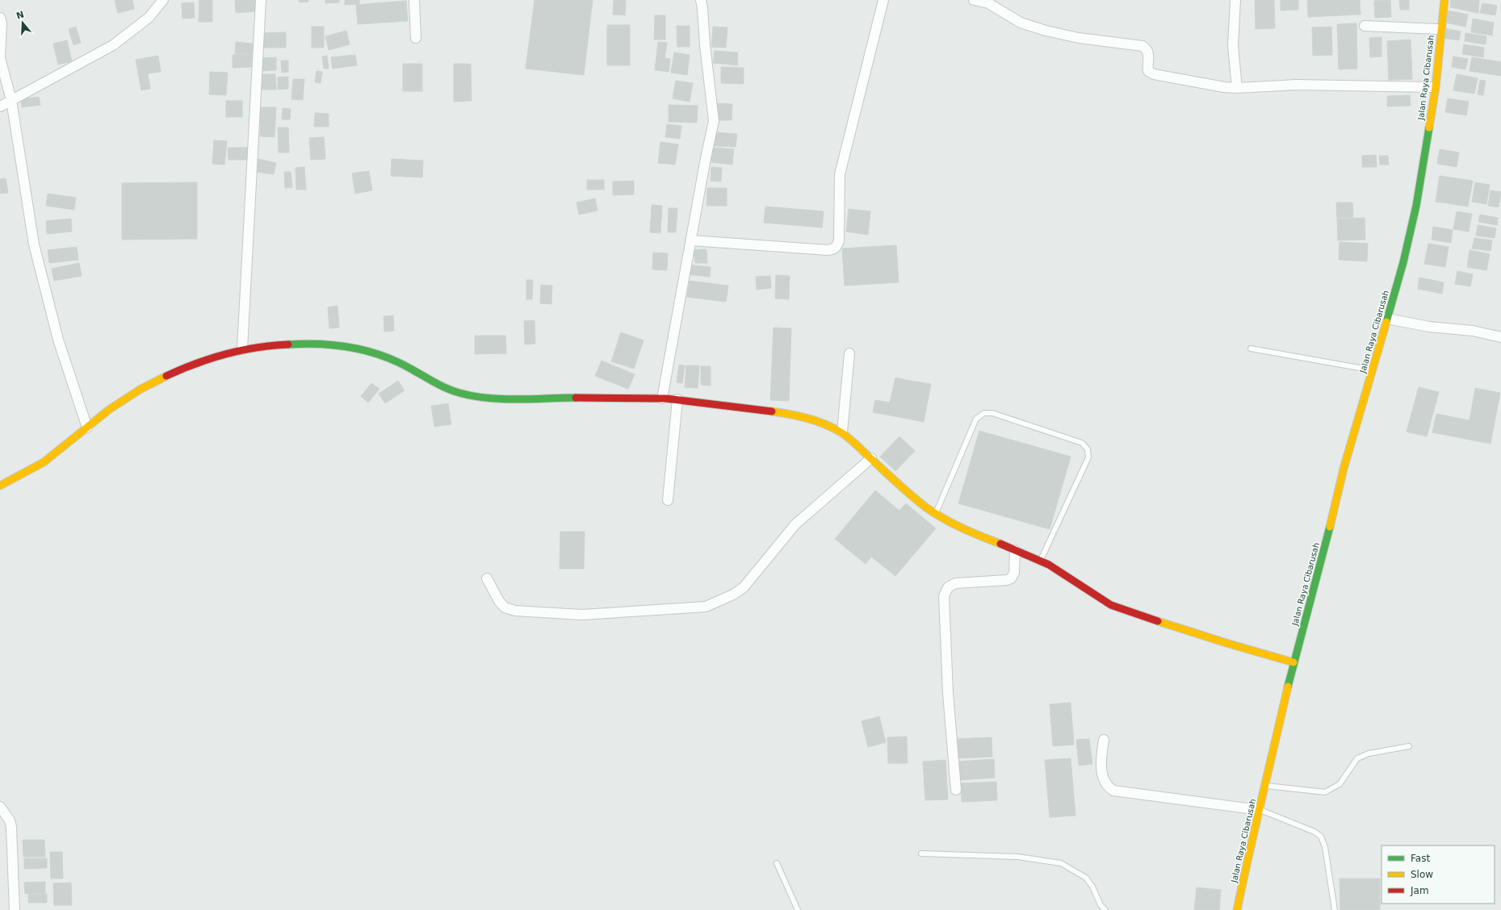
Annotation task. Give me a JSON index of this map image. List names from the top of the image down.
{
  "streets": {
    "main road": ["Jalan Raya Cibarusah"]
  },
  "legend": ["Fast", "Slow", "Jam"],
  "north": "top"
}
